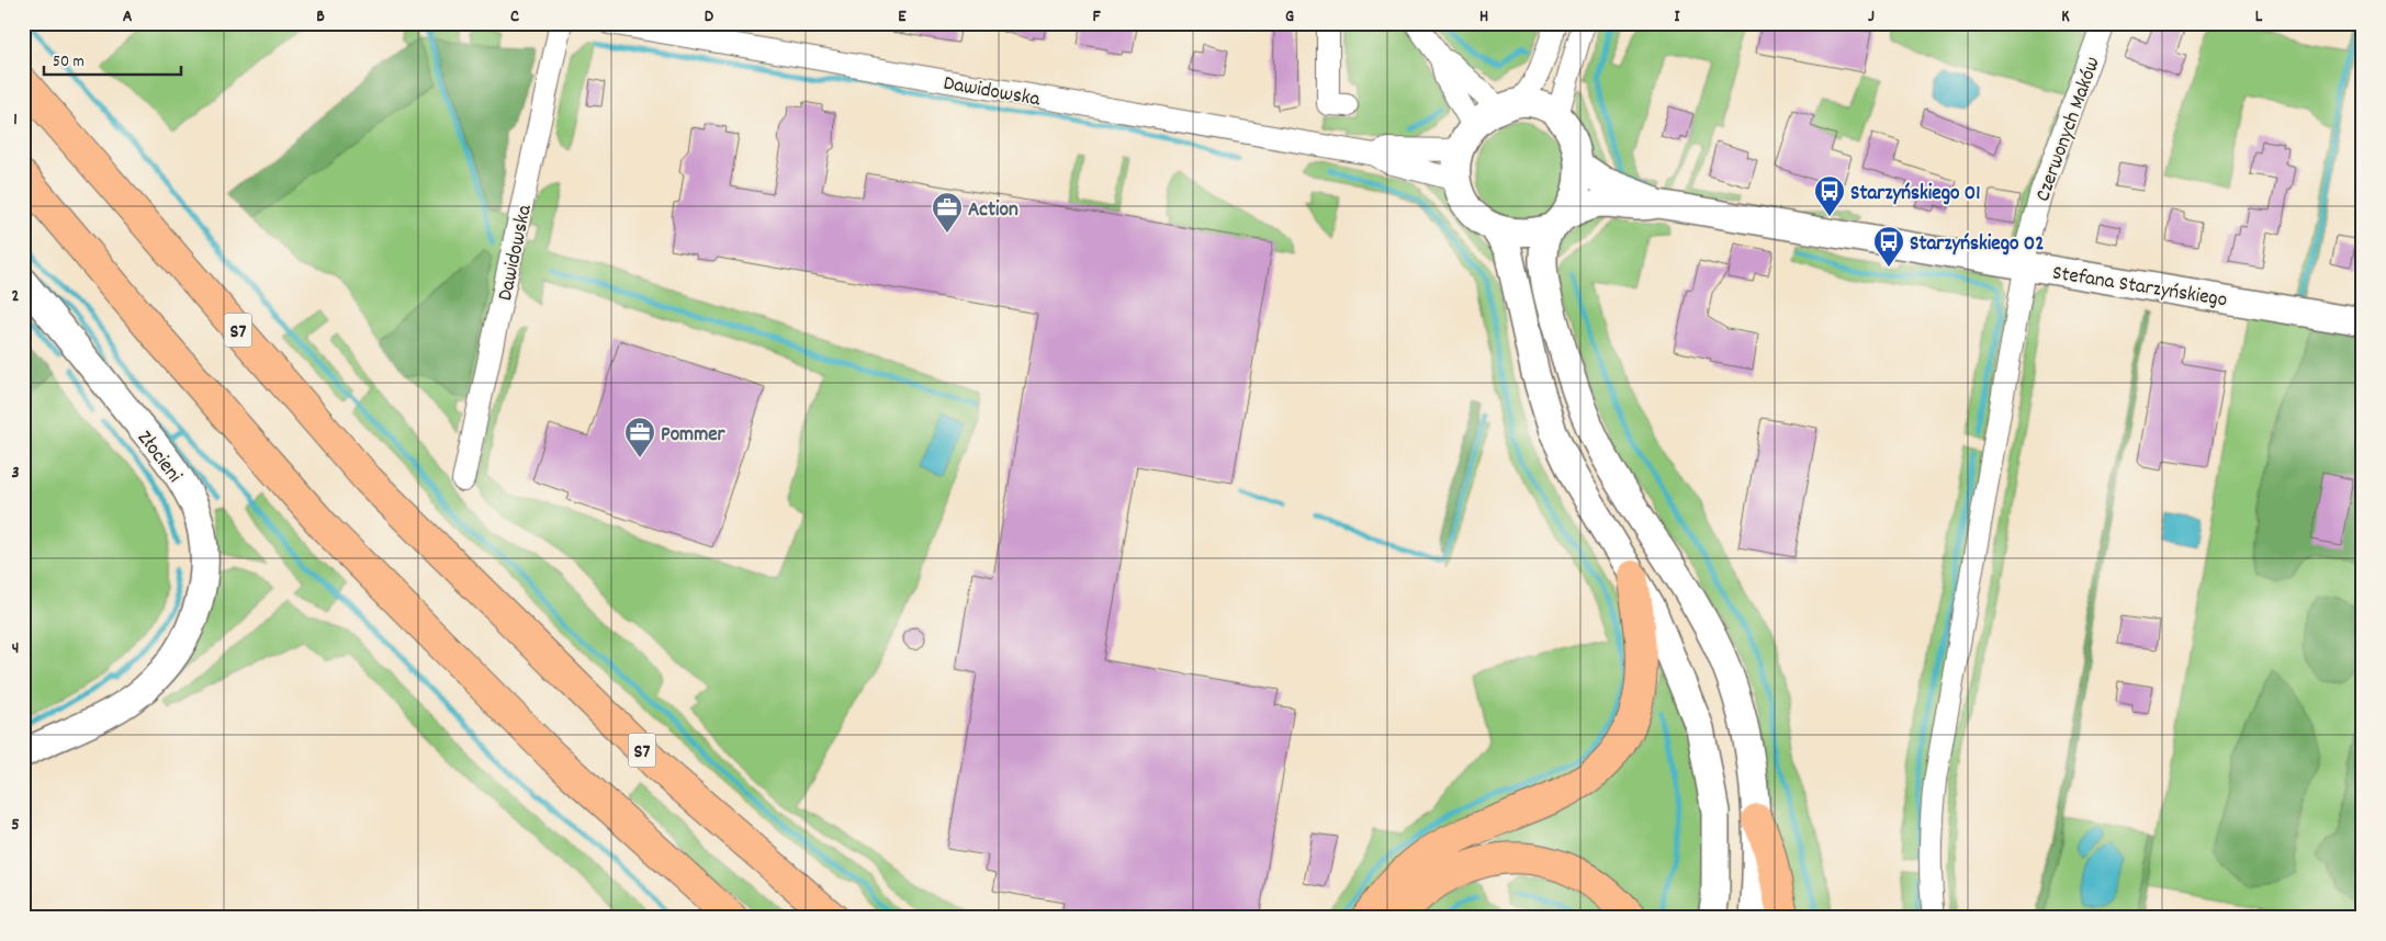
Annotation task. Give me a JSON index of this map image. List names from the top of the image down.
{
  "streets": {
    "highway": ["S7"],
    "street": [
      "Dawidowska",
      "Czerwonych Maków",
      "Stefana Starzyńskiego",
      "Złocieni"
    ]
  },
  "crossings": [
    ["Dawidowska", "Stefana Starzyńskiego"],
    ["Czerwonych Maków", "Stefana Starzyńskiego"]
  ],
  "places": {
    "bus stop": ["Starzyńskiego 01", "Starzyńskiego 02"],
    "office": ["Action", "Pommer"]
  },
  "scale_bar": "50 m",
  "grid": {
    "columns": [
      "A",
      "B",
      "C",
      "D",
      "E",
      "F",
      "G",
      "H",
      "I",
      "J",
      "K",
      "L"
    ],
    "rows": [
      "1",
      "2",
      "3",
      "4",
      "5"
    ]
  }
}
